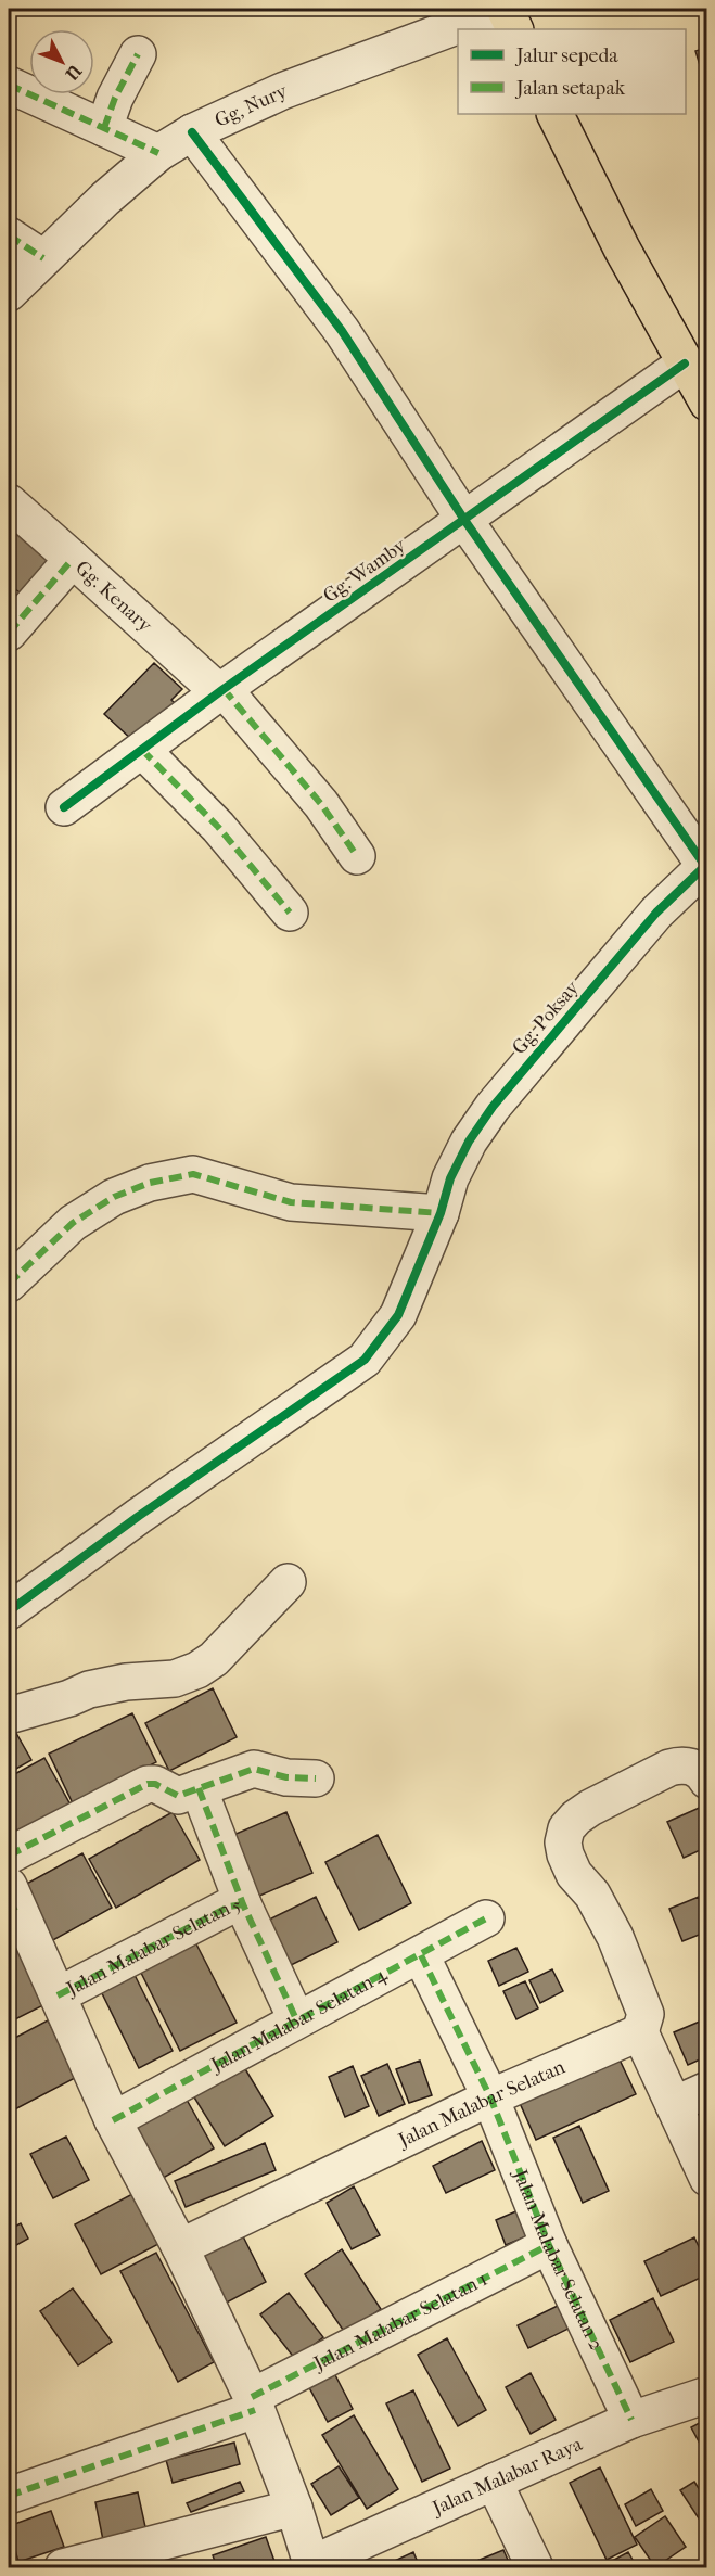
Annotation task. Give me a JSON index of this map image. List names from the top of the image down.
{
  "streets": {
    "street": [
      "Gg, Nury",
      "Gg. Wamby",
      "Gg. Kenary",
      "Gg. Poksay",
      "Jalan Malabar Selatan 5",
      "Jalan Malabar Selatan 4",
      "Jalan Malabar Selatan",
      "Jalan Malabar Selatan 2",
      "Jalan Malabar Selatan 1",
      "Jalan Malabar Raya"
    ]
  },
  "crossings": [
    ["Gg. Wamby", "Gg. Kenary"],
    ["Jalan Malabar Selatan 5", "Jalan Malabar Selatan 4"],
    ["Jalan Malabar Selatan 4", "Jalan Malabar Selatan 2"],
    ["Jalan Malabar Selatan", "Jalan Malabar Selatan 2"],
    ["Jalan Malabar Selatan 2", "Jalan Malabar Selatan 1"],
    ["Jalan Malabar Selatan 2", "Jalan Malabar Raya"]
  ],
  "legend": ["Jalur sepeda", "Jalan setapak"],
  "north": "bottom right"
}
